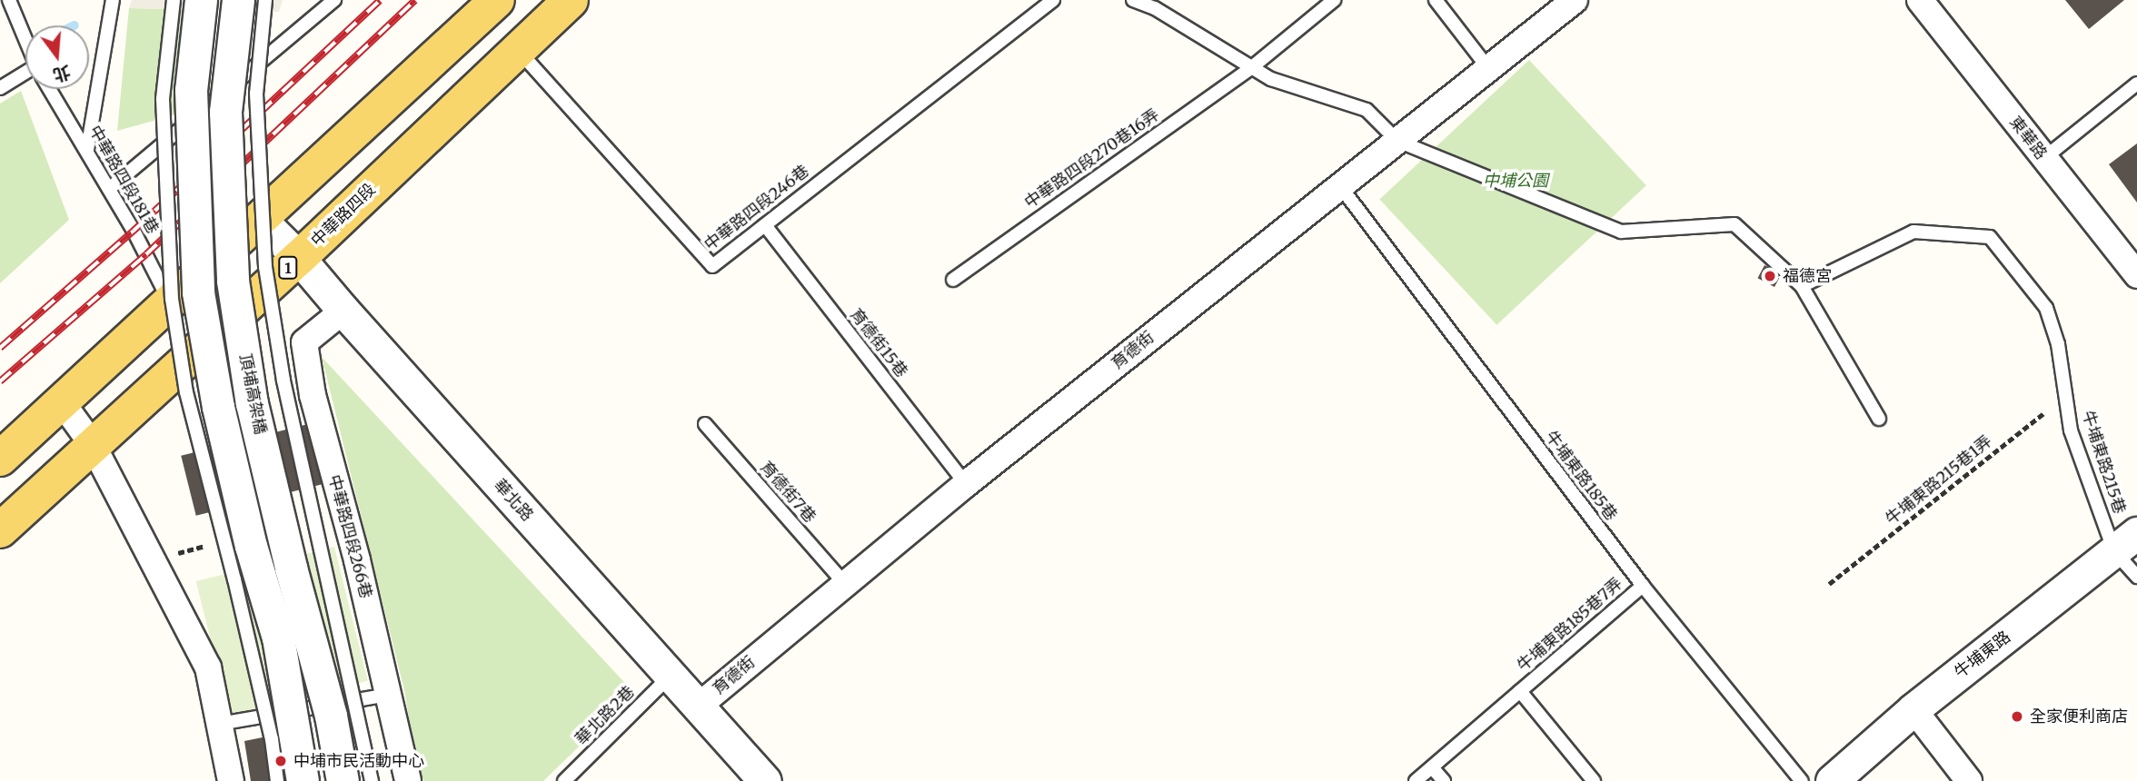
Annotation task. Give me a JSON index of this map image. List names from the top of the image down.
{
  "streets": {
    "main road": ["中華路四段", "1"],
    "street": [
      "東華路",
      "育德街",
      "頂埔高架橋",
      "華北路",
      "中華路四段266巷",
      "牛埔東路"
    ],
    "lane": [
      "中華路四段270巷16弄",
      "中華路四段181巷",
      "中華路四段246巷",
      "育德街15巷",
      "牛埔東路215巷",
      "牛埔東路185巷",
      "育德街7巷",
      "牛埔東路185巷7弄",
      "華北路2巷"
    ],
    "path": ["牛埔東路215巷1弄"]
  },
  "crossings": [
    ["中華路四段246巷", "中華路四段"],
    ["中華路四段246巷", "育德街15巷"],
    ["中華路四段", "華北路"],
    ["育德街15巷", "育德街"],
    ["育德街", "牛埔東路185巷"],
    ["育德街", "育德街7巷"],
    ["育德街", "華北路"],
    ["牛埔東路215巷", "牛埔東路215巷1弄"],
    ["牛埔東路215巷", "牛埔東路"],
    ["牛埔東路185巷", "牛埔東路185巷7弄"],
    ["華北路", "中華路四段266巷"],
    ["華北路", "華北路2巷"]
  ],
  "parks": ["中埔公園"],
  "places": ["福德宮", "全家便利商店", "中埔市民活動中心"],
  "north": "bottom"
}
